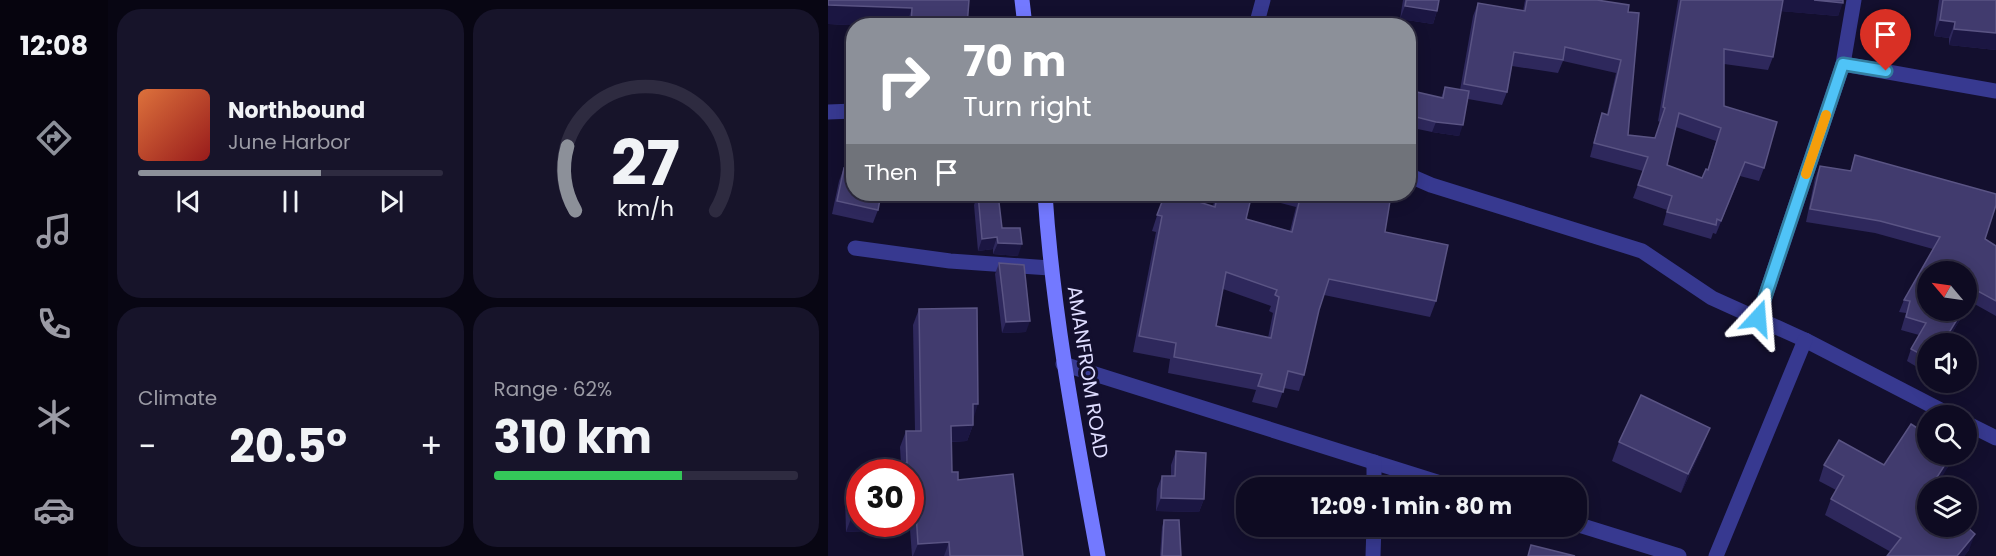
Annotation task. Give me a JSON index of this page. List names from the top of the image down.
{
  "streets": {
    "street": ["AMANFROM ROAD"]
  },
  "north": "top left",
  "page": {
    "tabs": "12:08",
    "turn": ["70 m", "Turn right"],
    "song": ["Northbound", "June Harbor"],
    "then": "Then",
    "tile": [
      "Climate",
      ["Range · 62%", "310 km"]
    ],
    "heat": ["−", "20.5°", "+"],
    "limit": "30",
    "trip": "12:09 · 1 min · 80 m",
    "gauge": ["27", "km/h"]
  }
}
